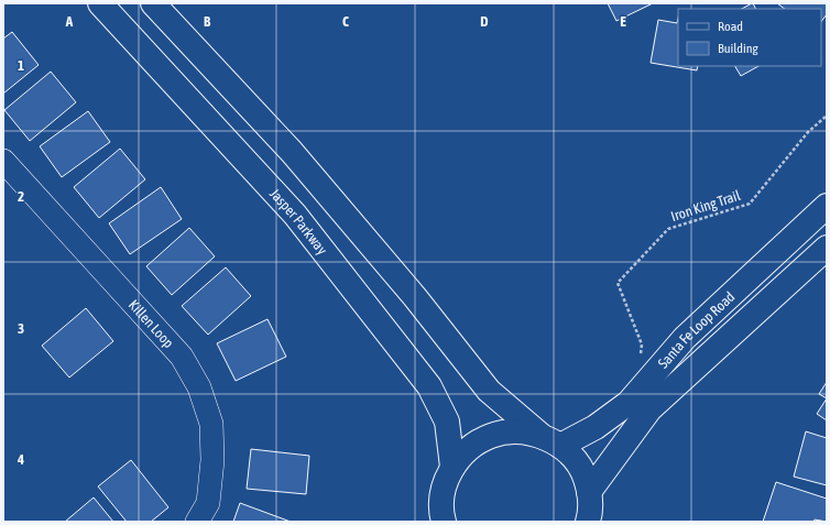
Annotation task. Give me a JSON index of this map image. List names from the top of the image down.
{
  "streets": {
    "main road": ["Jasper Parkway", "Santa Fe Loop Road"],
    "street": ["Killen Loop"],
    "path": ["Iron King Trail"]
  },
  "legend": ["Road", "Building"],
  "grid": {
    "columns": [
      "A",
      "B",
      "C",
      "D",
      "E"
    ],
    "rows": [
      "1",
      "2",
      "3",
      "4"
    ]
  }
}
